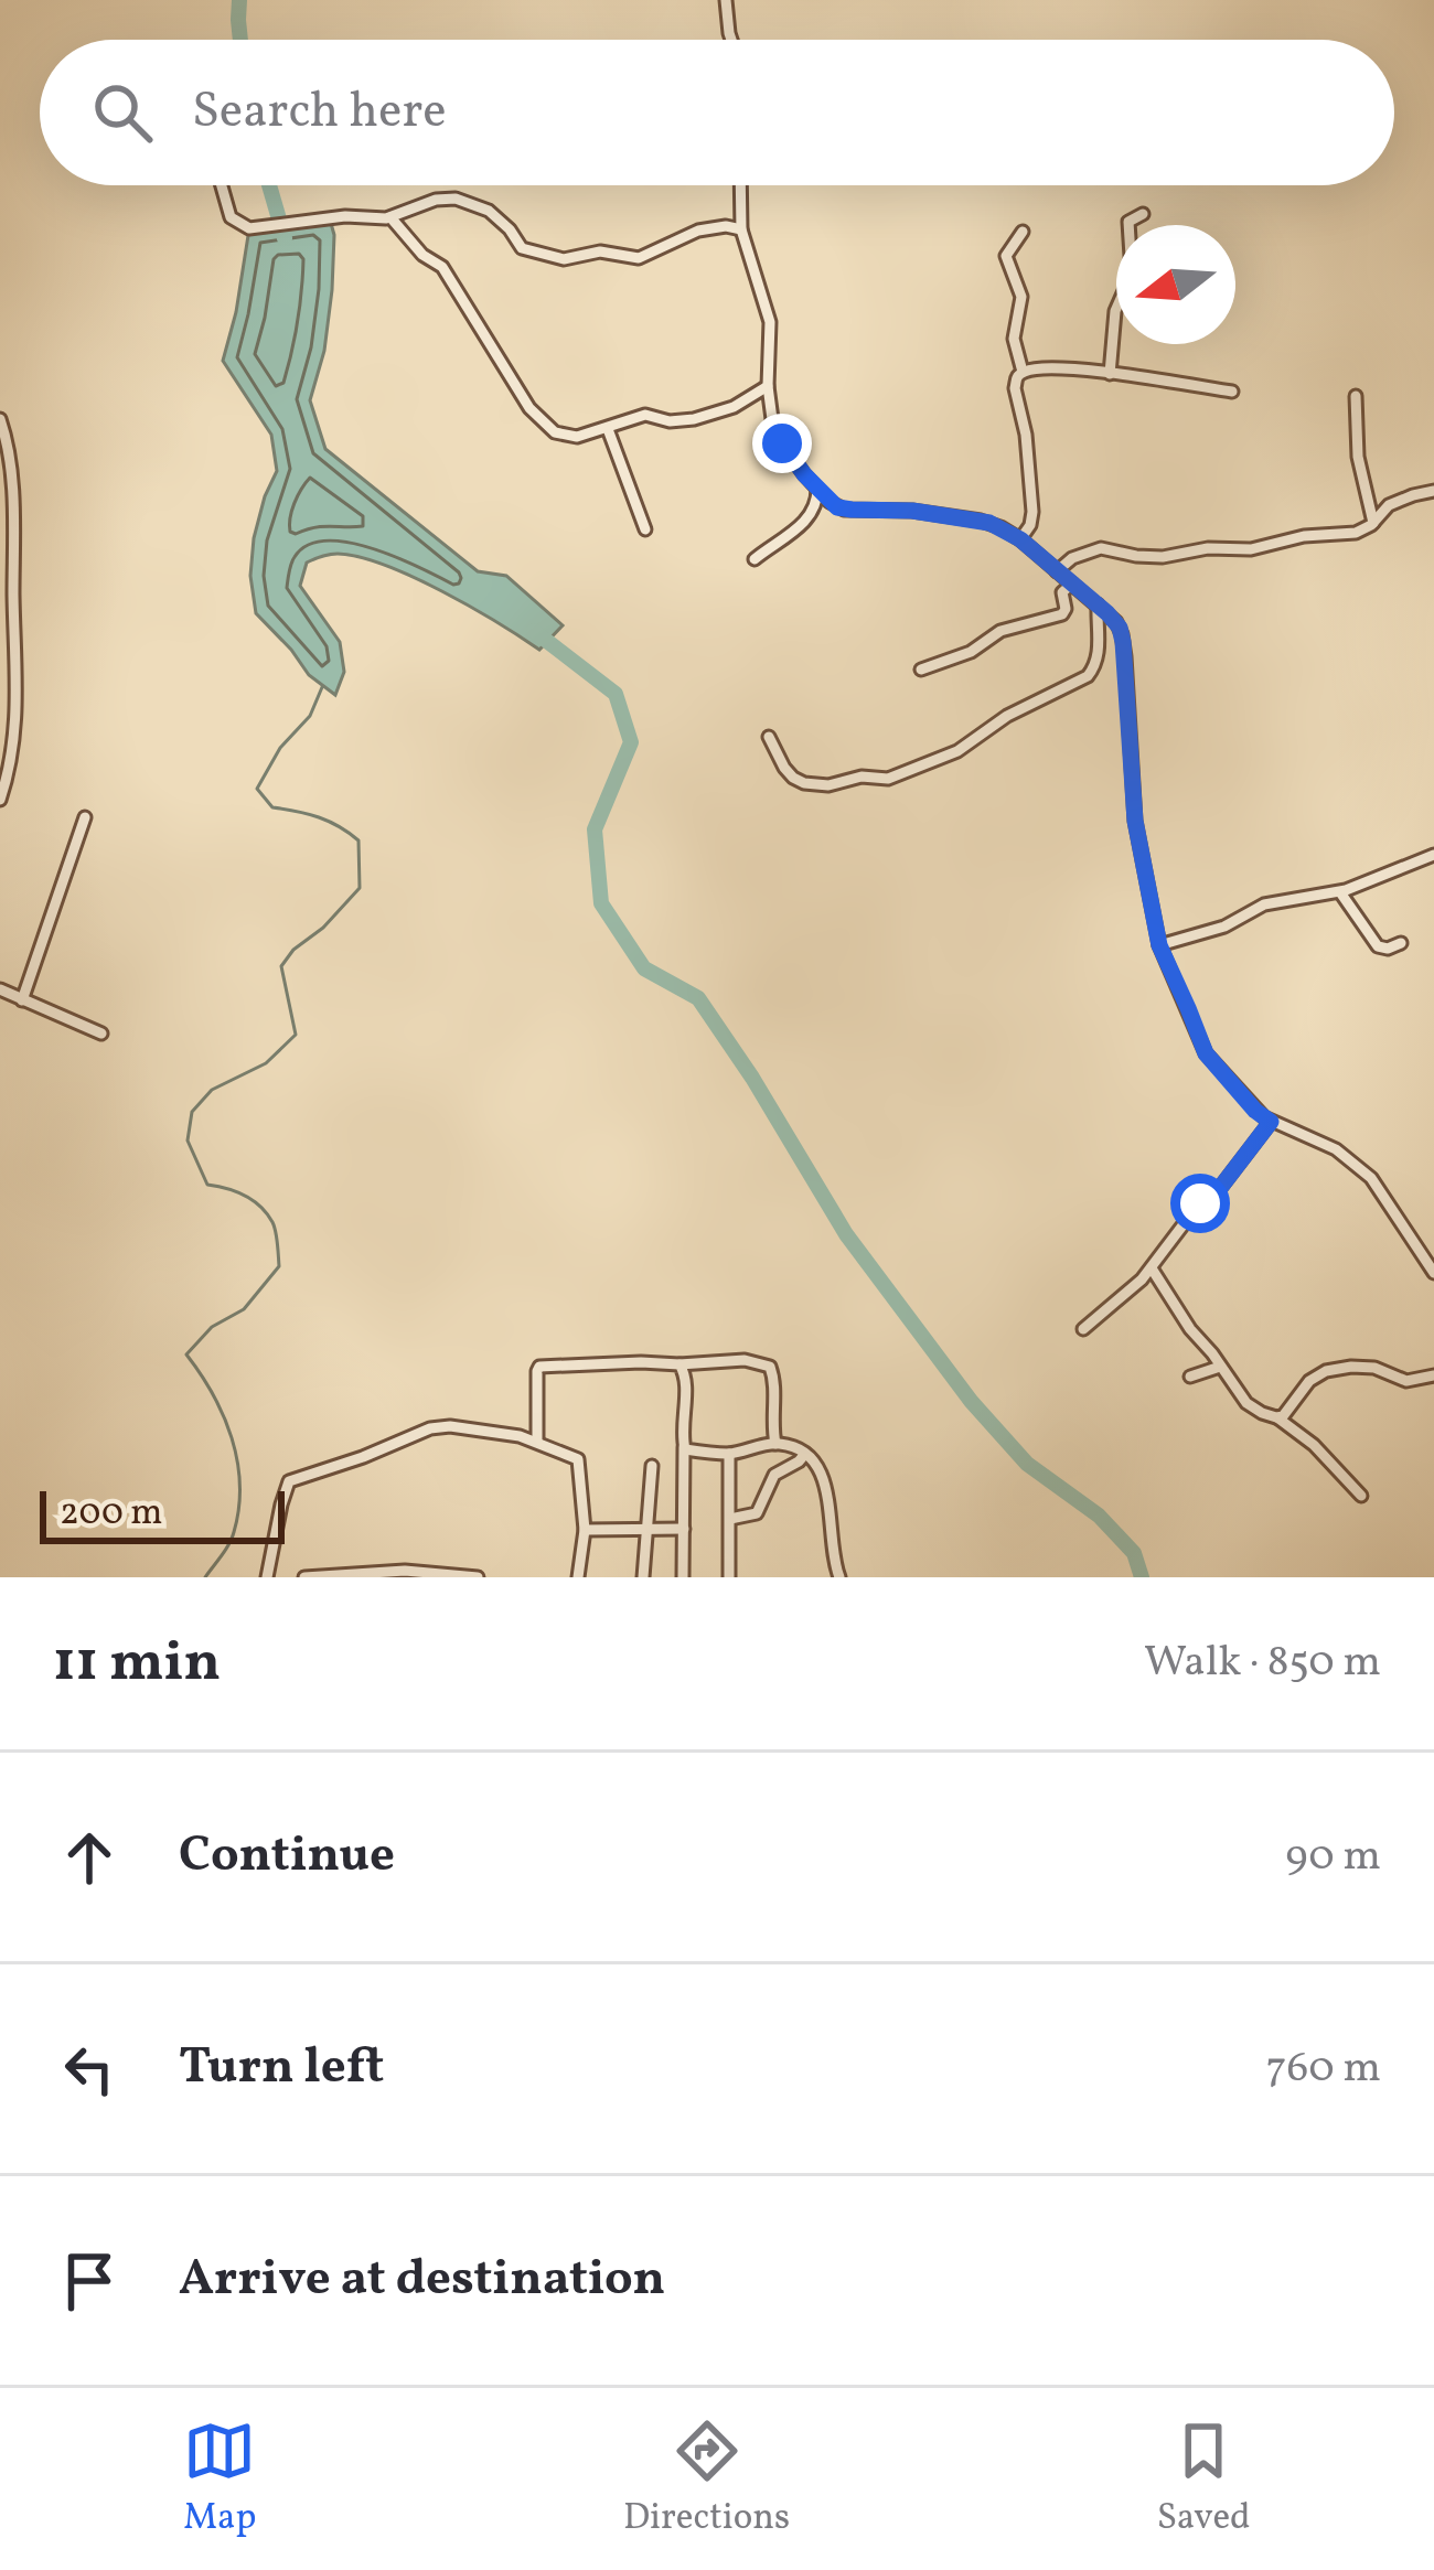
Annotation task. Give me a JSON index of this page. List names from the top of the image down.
{
  "scale_bar": "200 m",
  "north": "left",
  "page": {
    "search": "Search here",
    "scale": "200 m",
    "heading": ["11 min", "Walk · 850 m"],
    "list": [
      ["Continue", "90 m"],
      ["Turn left", "760 m"],
      "Arrive at destination"
    ],
    "nav": ["Map", "Directions", "Saved"]
  }
}
